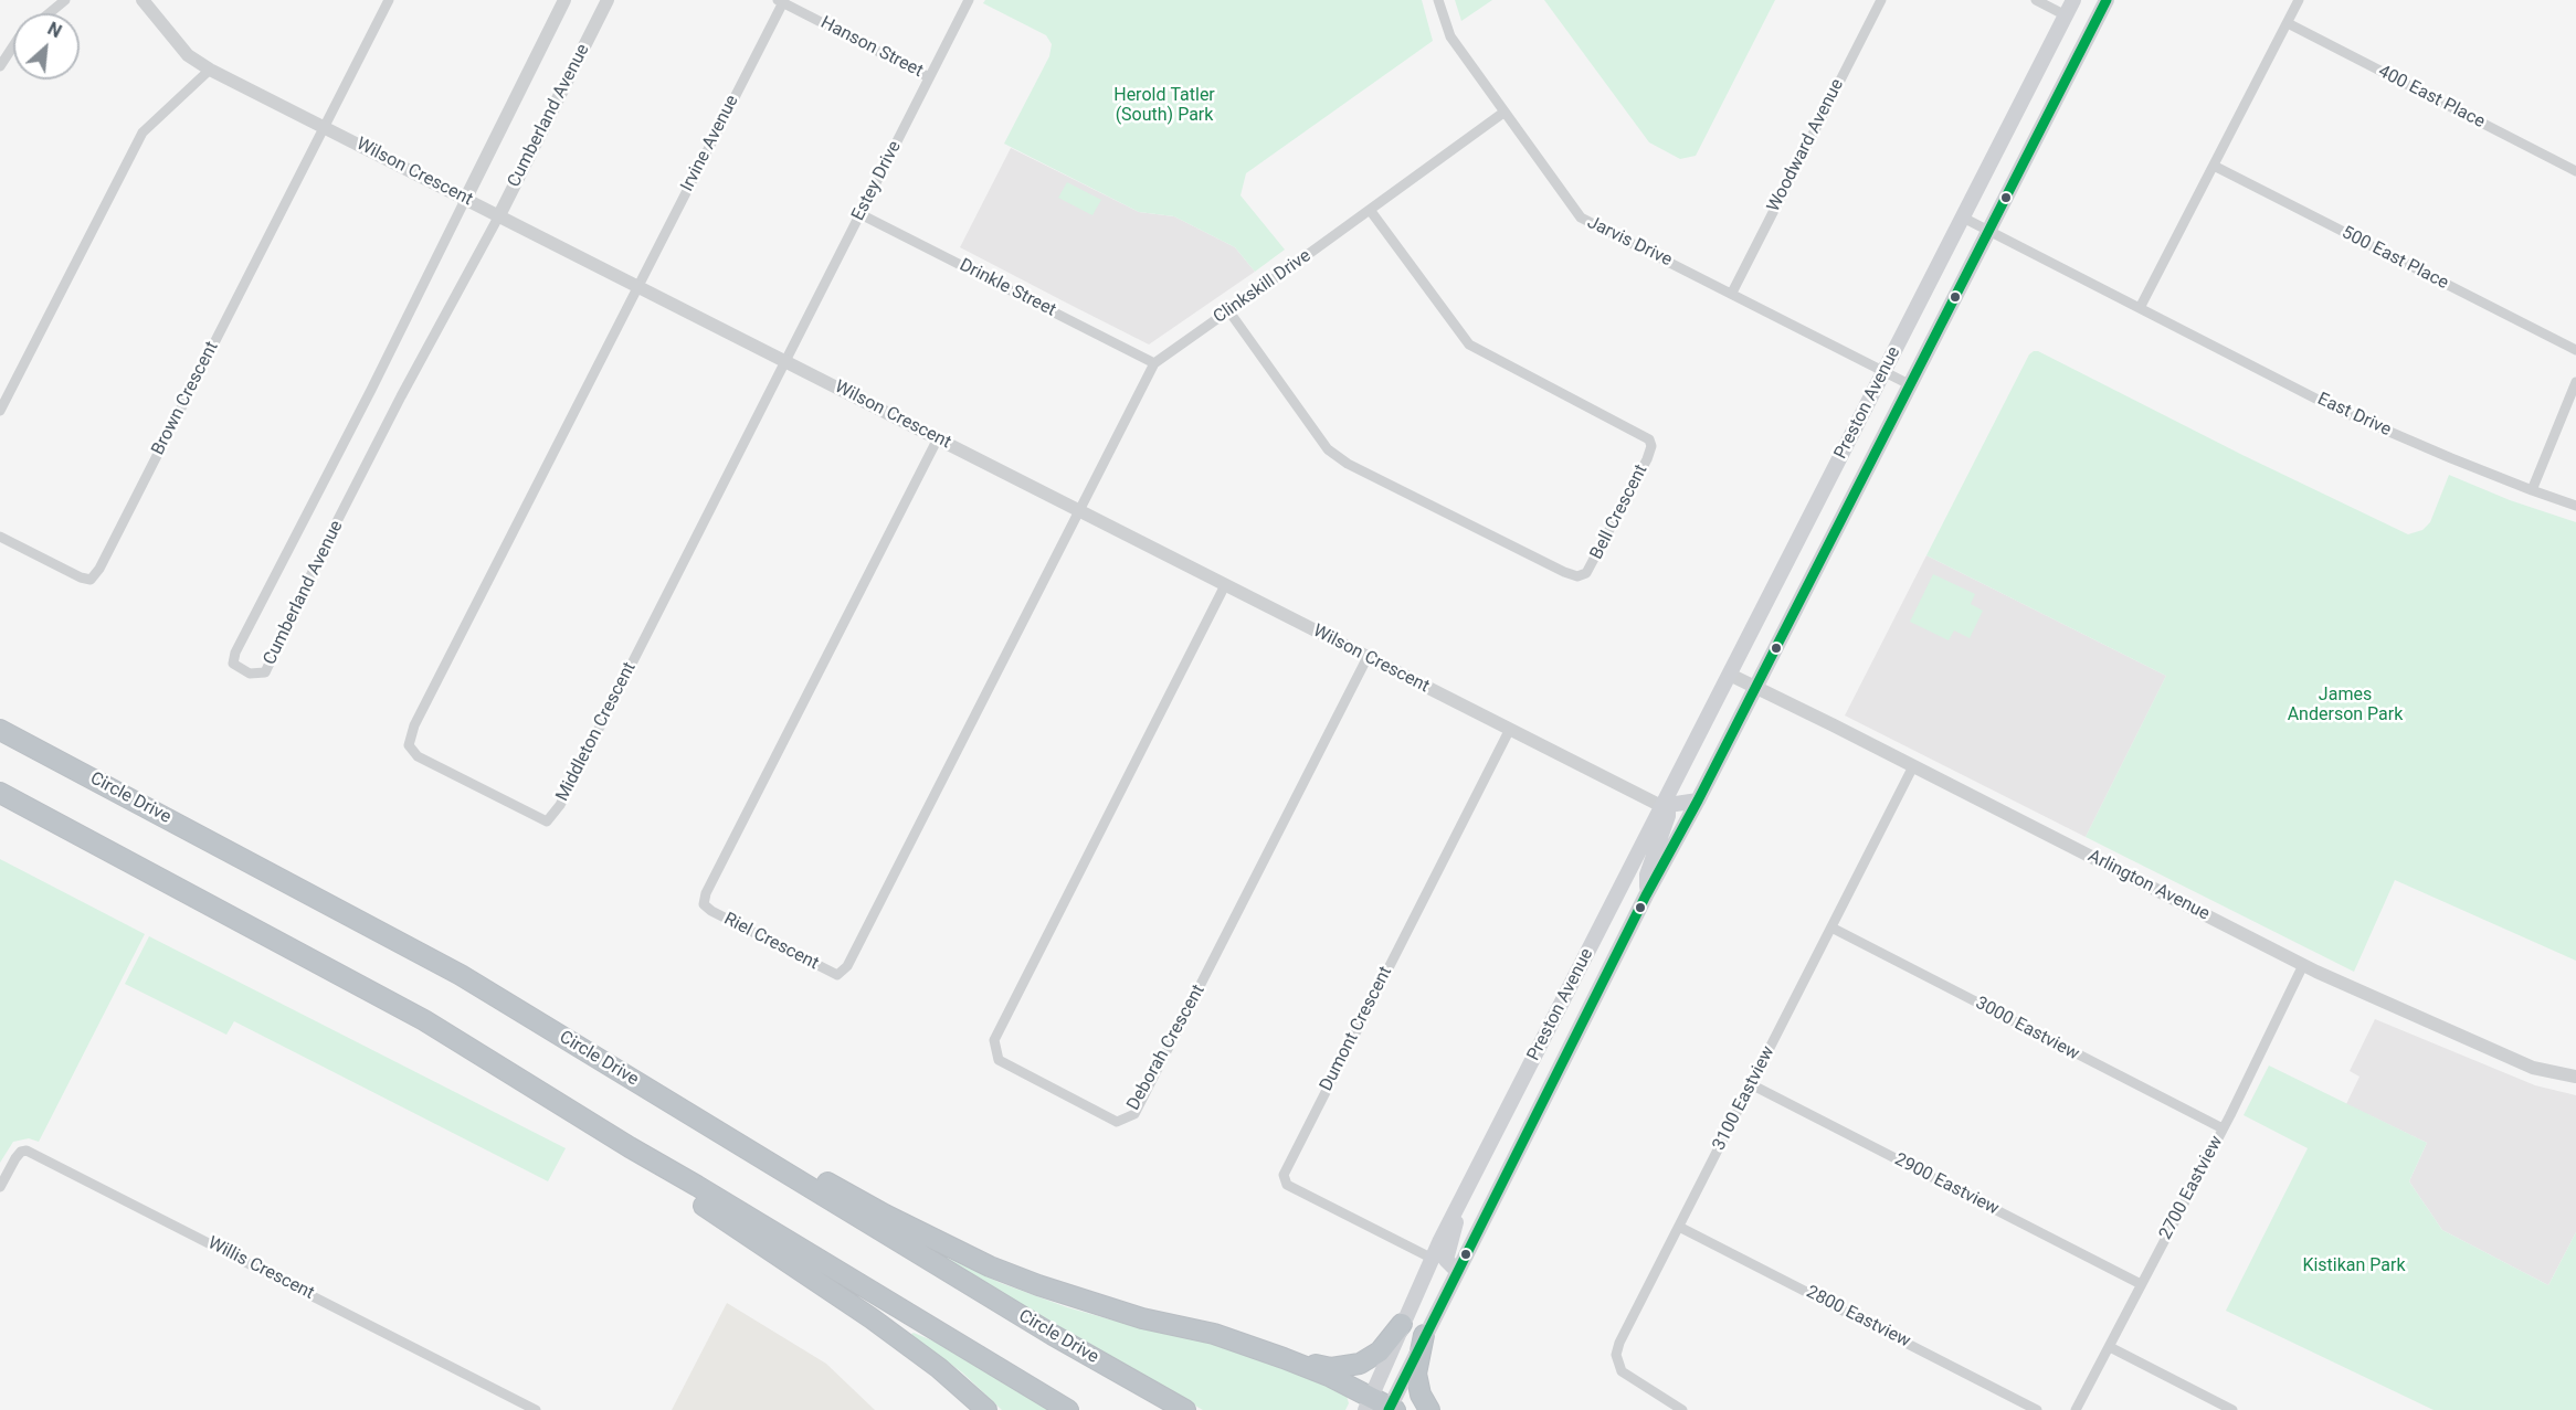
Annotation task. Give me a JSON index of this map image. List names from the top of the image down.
{
  "streets": {
    "highway": ["Circle Drive"],
    "main road": ["Preston Avenue"],
    "street": [
      "Hanson Street",
      "400 East Place",
      "Cumberland Avenue",
      "Irvine Avenue",
      "Woodward Avenue",
      "Wilson Crescent",
      "Estey Drive",
      "Jarvis Drive",
      "500 East Place",
      "Clinkskill Drive",
      "Drinkle Street",
      "Brown Crescent",
      "East Drive",
      "Bell Crescent",
      "Middleton Crescent",
      "Arlington Avenue",
      "Riel Crescent",
      "Dumont Crescent",
      "3000 Eastview",
      "Deborah Crescent",
      "3100 Eastview",
      "2900 Eastview",
      "2700 Eastview",
      "Willis Crescent",
      "2800 Eastview"
    ]
  },
  "crossings": [
    ["Hanson Street", "Irvine Avenue"],
    ["Hanson Street", "Estey Drive"],
    ["Cumberland Avenue", "Wilson Crescent"],
    ["Irvine Avenue", "Wilson Crescent"],
    ["Irvine Avenue", "Middleton Crescent"],
    ["Woodward Avenue", "Jarvis Drive"],
    ["Wilson Crescent", "Estey Drive"],
    ["Wilson Crescent", "Clinkskill Drive"],
    ["Wilson Crescent", "Brown Crescent"],
    ["Wilson Crescent", "Preston Avenue"],
    ["Wilson Crescent", "Middleton Crescent"],
    ["Wilson Crescent", "Riel Crescent"],
    ["Wilson Crescent", "Dumont Crescent"],
    ["Wilson Crescent", "Deborah Crescent"],
    ["Estey Drive", "Drinkle Street"],
    ["Estey Drive", "Middleton Crescent"],
    ["Jarvis Drive", "Clinkskill Drive"],
    ["Jarvis Drive", "Preston Avenue"],
    ["Clinkskill Drive", "Drinkle Street"],
    ["Clinkskill Drive", "Bell Crescent"],
    ["Clinkskill Drive", "Riel Crescent"],
    ["Preston Avenue", "East Drive"],
    ["Preston Avenue", "Arlington Avenue"],
    ["Preston Avenue", "Dumont Crescent"],
    ["Arlington Avenue", "3100 Eastview"],
    ["Arlington Avenue", "2700 Eastview"],
    ["3000 Eastview", "3100 Eastview"],
    ["3000 Eastview", "2700 Eastview"],
    ["3100 Eastview", "2900 Eastview"],
    ["3100 Eastview", "2800 Eastview"],
    ["2900 Eastview", "2700 Eastview"]
  ],
  "parks": ["Herold Tatler (South) Park", "James Anderson Park", "Kistikan Park"],
  "north": "top right"
}
